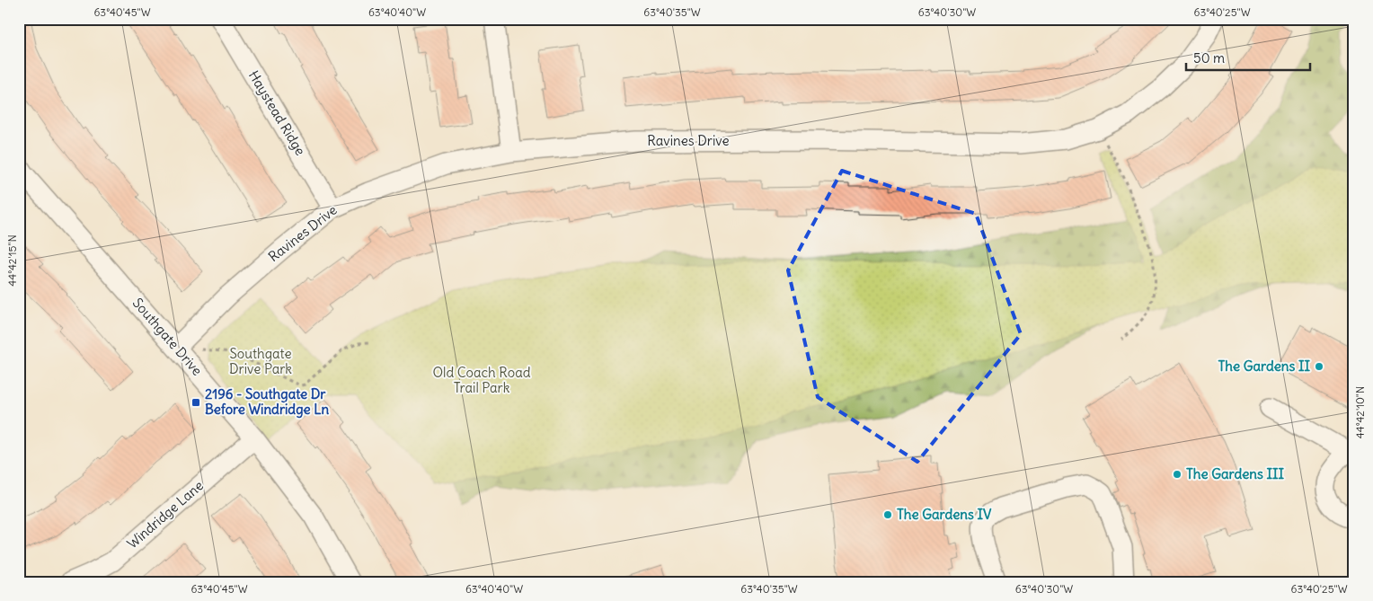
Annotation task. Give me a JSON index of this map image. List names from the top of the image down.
{
  "streets": {
    "street": [
      "Haystead Ridge",
      "Ravines Drive",
      "Southgate Drive",
      "Windridge Lane"
    ]
  },
  "crossings": [
    ["Haystead Ridge", "Ravines Drive"],
    ["Ravines Drive", "Southgate Drive"],
    ["Southgate Drive", "Windridge Lane"]
  ],
  "parks": ["Southgate Drive Park", "Old Coach Road Trail Park"],
  "places": {
    "other": ["The Gardens II", "The Gardens III", "The Gardens IV"],
    "transit": ["2196 - Southgate Dr Before Windridge Ln"]
  },
  "scale_bar": "50 m",
  "coordinates": [
    "63°40'45\"W",
    "63°40'40\"W",
    "63°40'35\"W",
    "63°40'30\"W",
    "63°40'25\"W",
    "44°42'15\"N",
    "44°42'10\"N"
  ]
}
